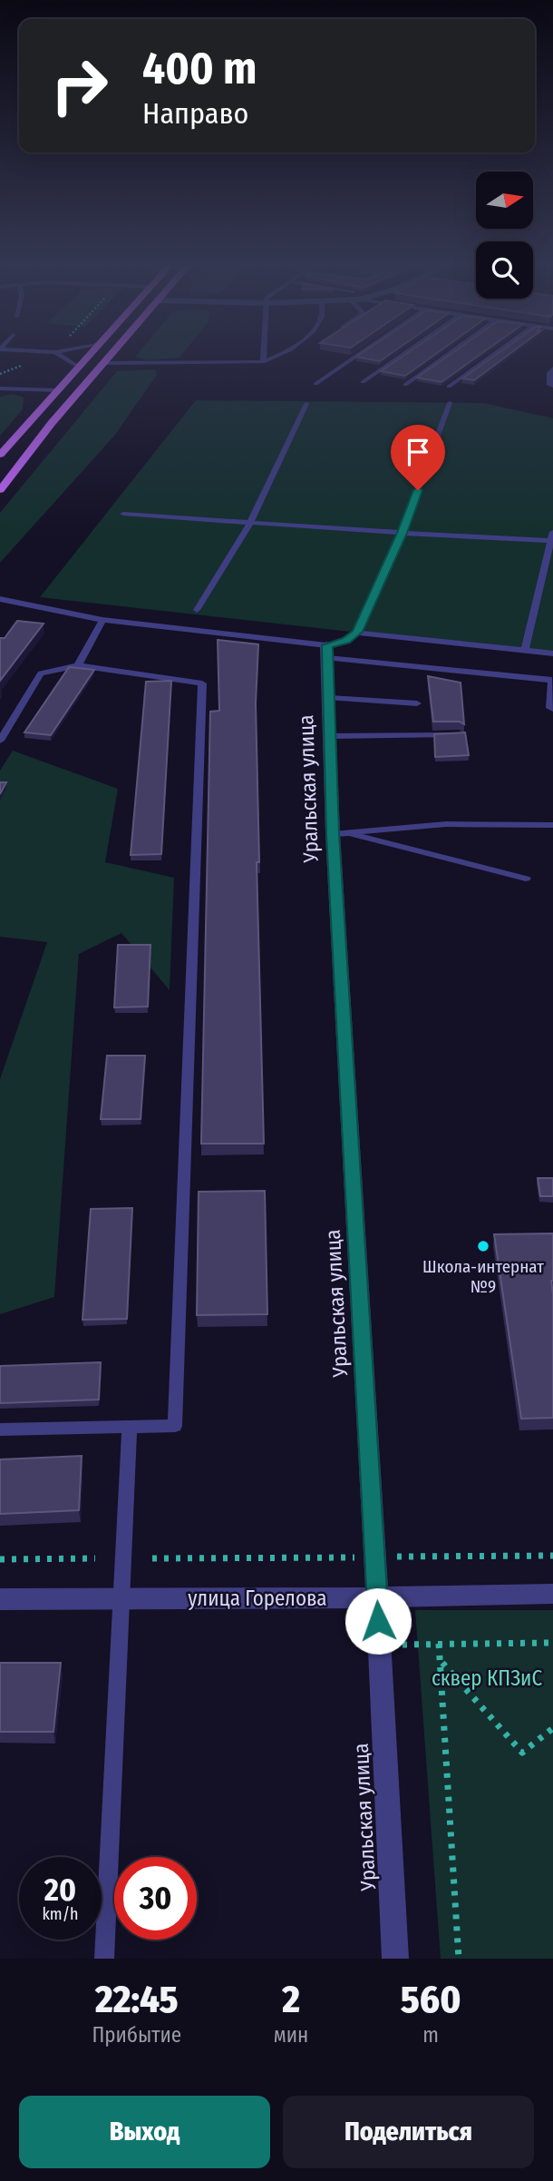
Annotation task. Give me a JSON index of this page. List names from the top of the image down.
{
  "streets": {
    "street": ["Уральская улица", "улица Горелова"]
  },
  "crossings": [
    ["Уральская улица", "улица Горелова"]
  ],
  "parks": ["сквер КПЗиС"],
  "places": ["Школа-интернат №9"],
  "north": "right",
  "page": {
    "turn": ["400 m", "Направо"],
    "speed": "20 km/h",
    "limit": "30",
    "eta": [
      "22:45",
      "Прибытие",
      "2",
      "мин",
      "560",
      "m"
    ],
    "buttons": ["Выход", "Поделиться"]
  }
}
